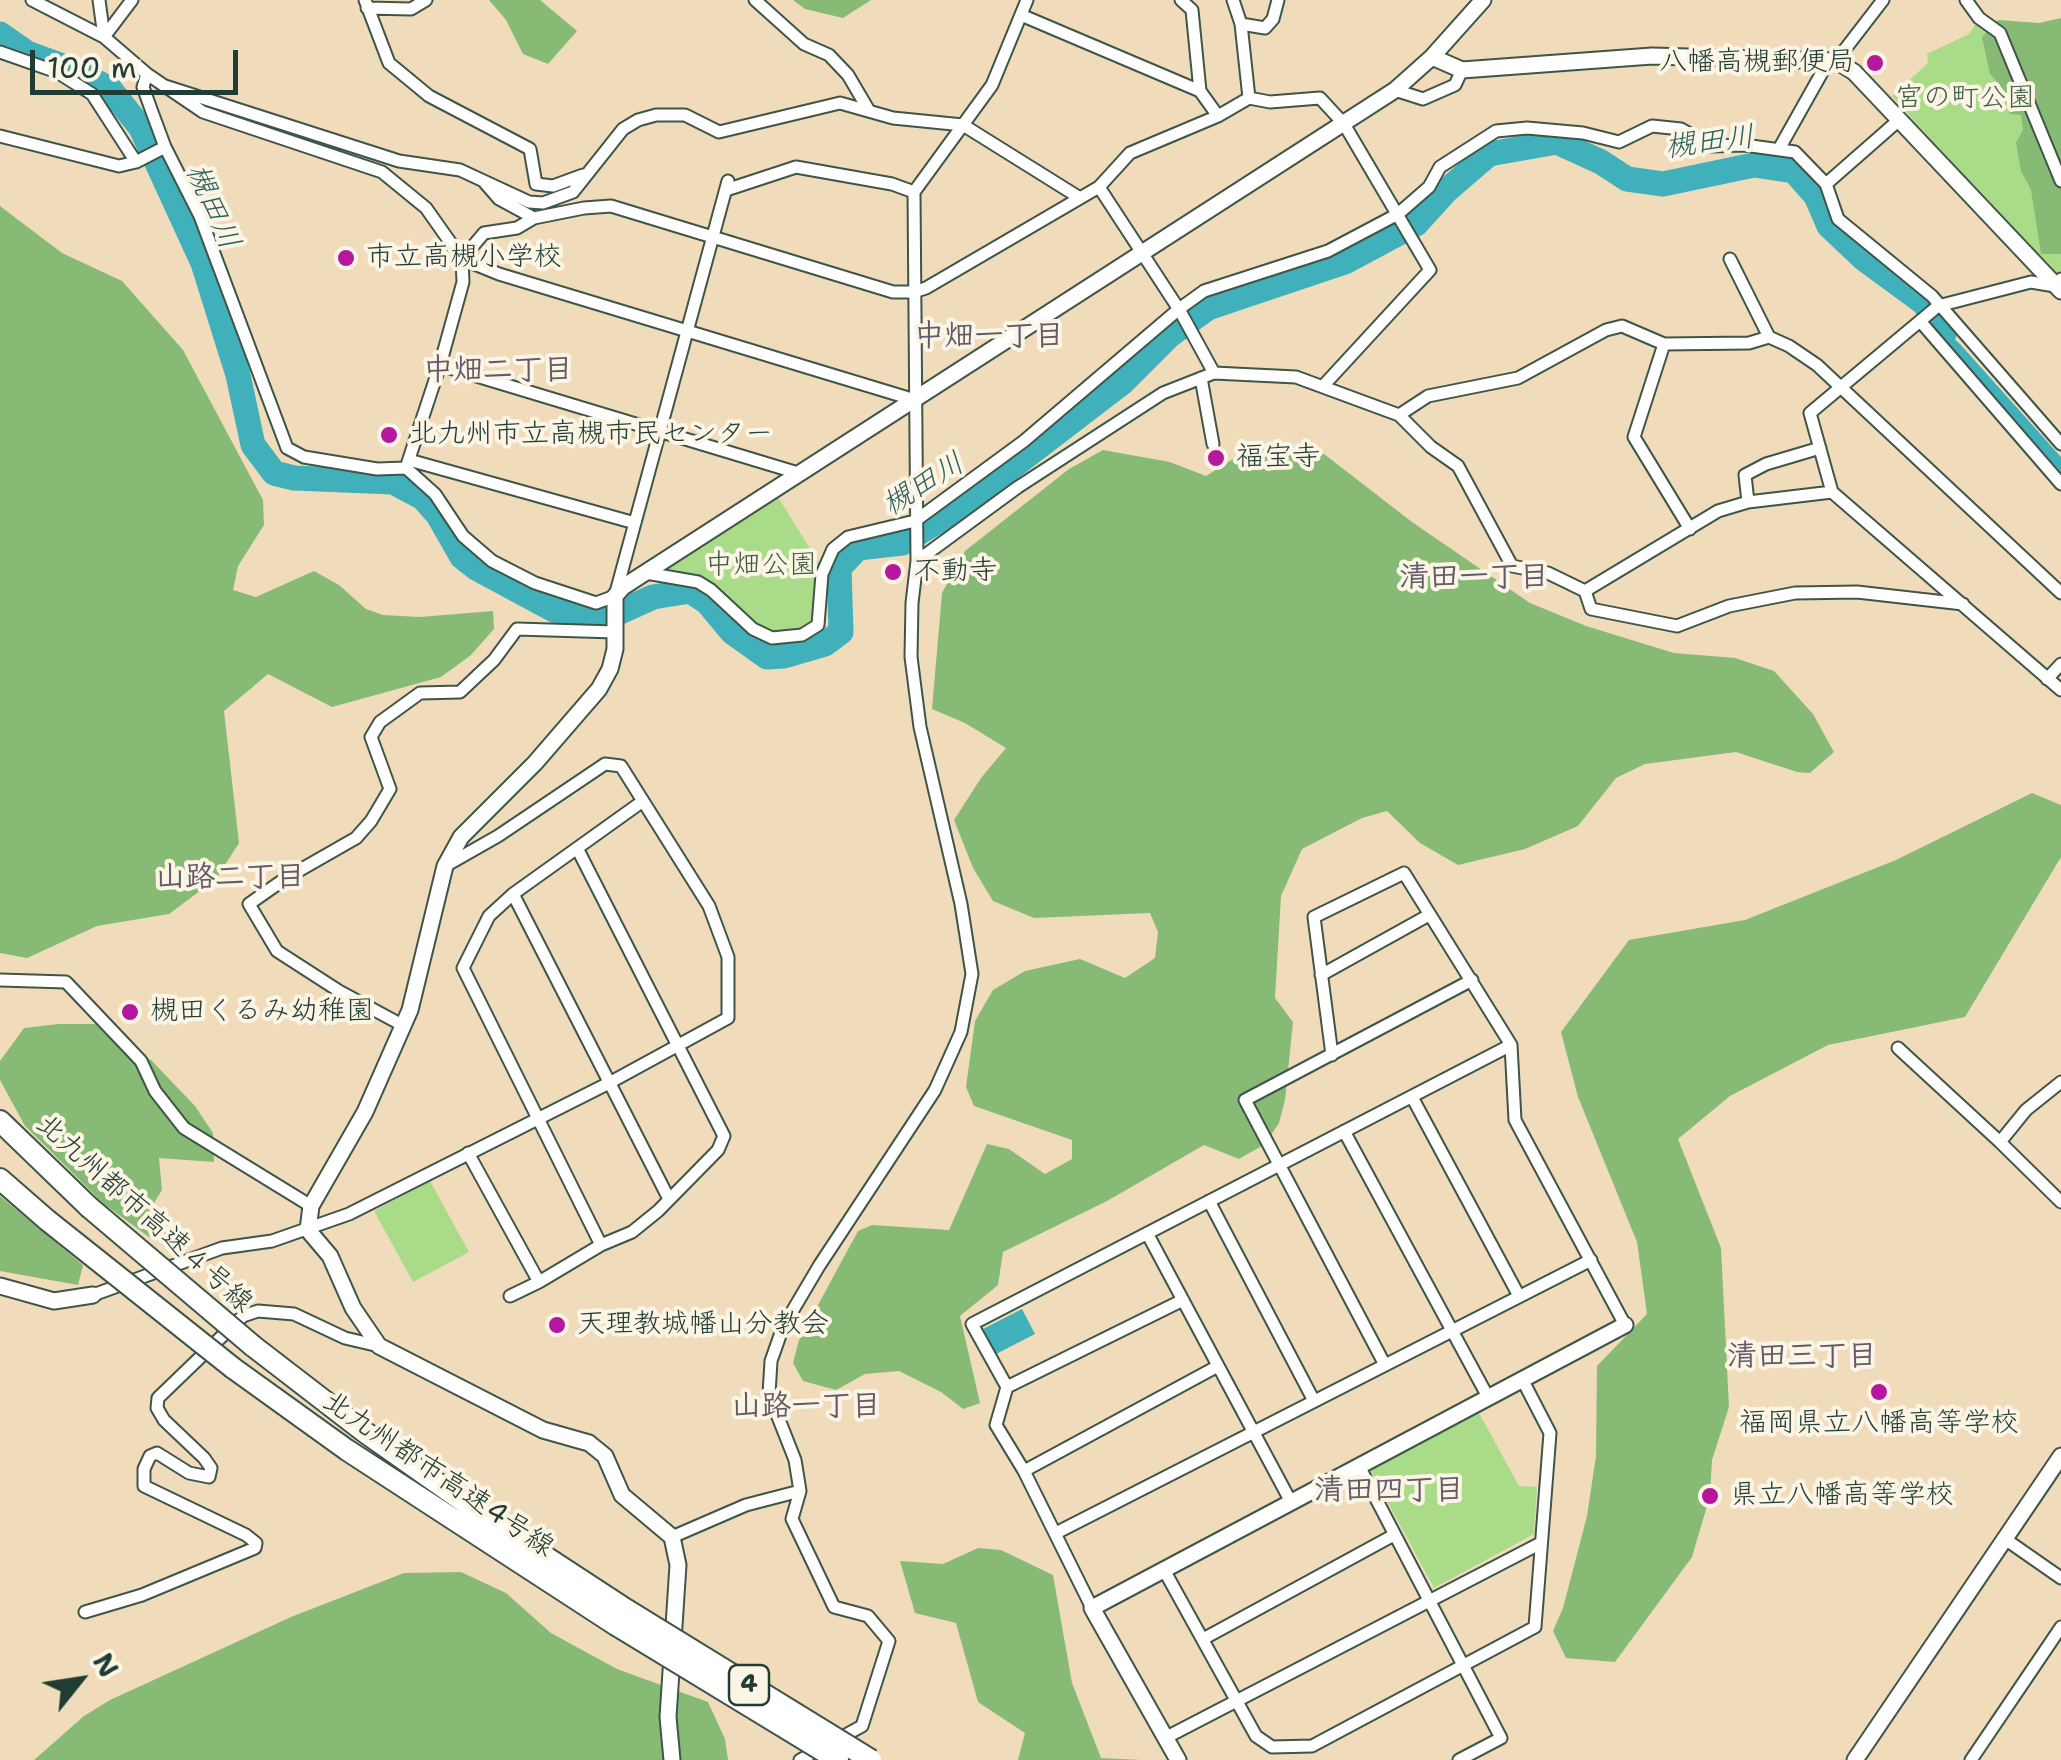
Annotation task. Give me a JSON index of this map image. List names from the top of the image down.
{
  "streets": {
    "highway": ["北九州都市高速４号線", "北九州都市高速4号線", "4"]
  },
  "crossings": [
    ["北九州都市高速４号線", "北九州都市高速4号線"],
    ["北九州都市高速4号線", "4"]
  ],
  "districts": [
    "中畑一丁目",
    "中畑二丁目",
    "清田一丁目",
    "山路二丁目",
    "清田三丁目",
    "山路一丁目",
    "清田四丁目"
  ],
  "water": ["槻田川"],
  "parks": ["宮の町公園", "中畑公園"],
  "places": [
    "八幡高槻郵便局",
    "市立高槻小学校",
    "北九州市立高槻市民センター",
    "福宝寺",
    "不動寺",
    "槻田くるみ幼稚園",
    "天理教城幡山分教会",
    "福岡県立八幡高等学校",
    "県立八幡高等学校"
  ],
  "scale_bar": "100 m",
  "north": "top right"
}
